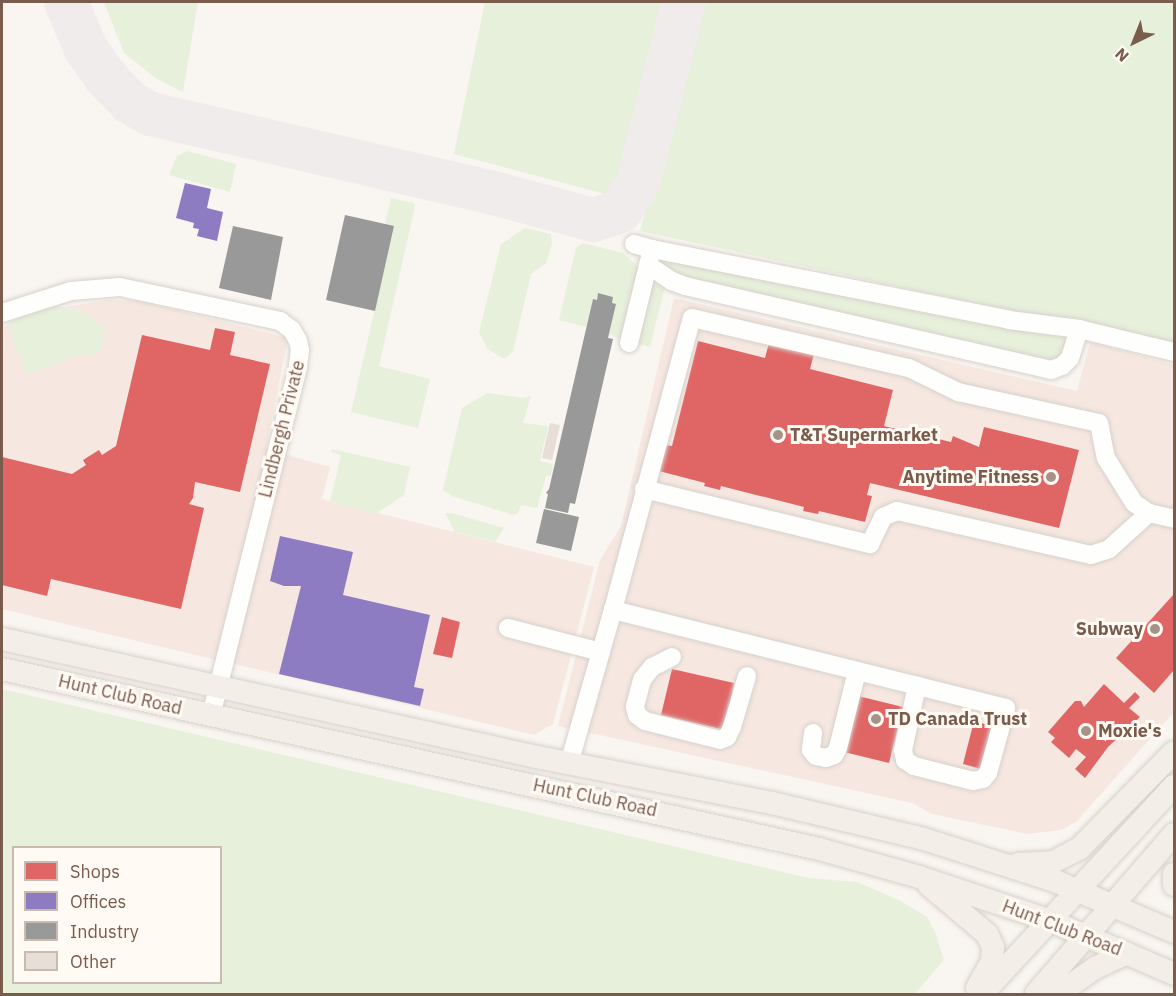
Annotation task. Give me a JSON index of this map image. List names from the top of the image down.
{
  "streets": {
    "main road": ["Hunt Club Road"],
    "street": ["Lindbergh Private"]
  },
  "crossings": [
    ["Lindbergh Private", "Hunt Club Road"]
  ],
  "places": [
    "T&T Supermarket",
    "Anytime Fitness",
    "Subway",
    "TD Canada Trust",
    "Moxie's"
  ],
  "legend": [
    "Shops",
    "Offices",
    "Industry",
    "Other"
  ],
  "north": "bottom left"
}
